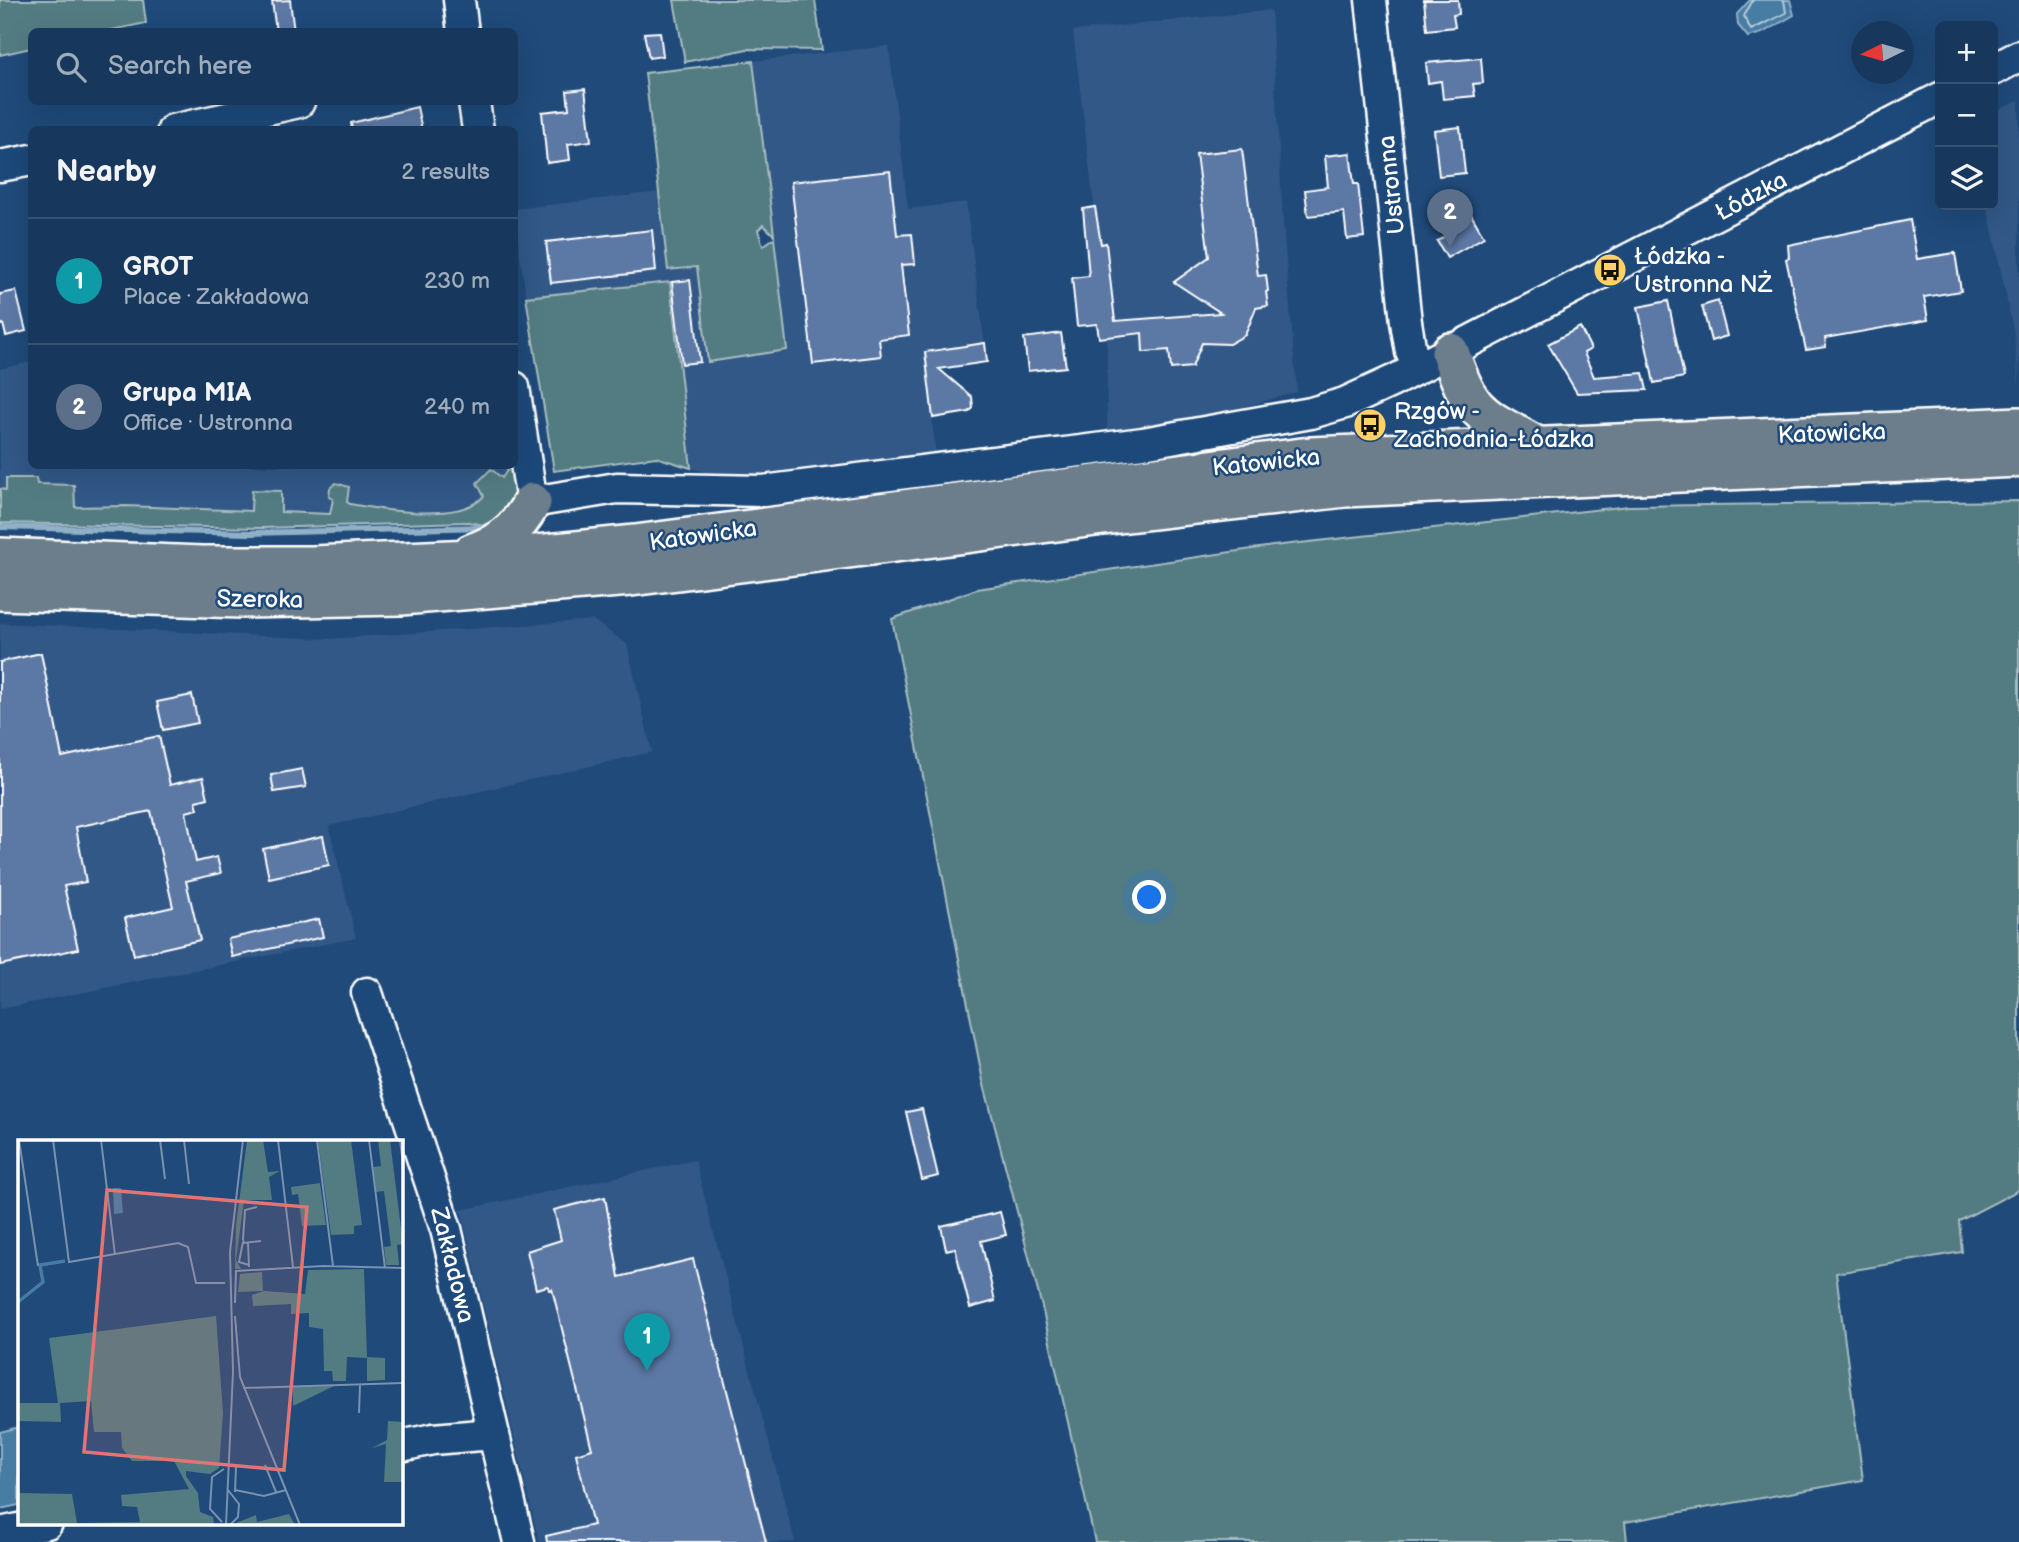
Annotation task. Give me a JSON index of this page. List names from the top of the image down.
{
  "streets": {
    "main road": ["Katowicka", "Szeroka"],
    "street": ["Ustronna", "Łódzka", "Zakładowa"]
  },
  "crossings": [
    ["Ustronna", "Łódzka"],
    ["Katowicka", "Szeroka"]
  ],
  "places": {
    "bus stop": ["Łódzka - Ustronna NŻ", "Rzgów - Zachodnia-Łódzka"]
  },
  "north": "left",
  "page": {
    "map_buttons": ["+", "−"],
    "search": "Search here",
    "heading": ["Nearby", "2 results"],
    "pins": ["2", "1"],
    "list": [
      {
        "mark": "1",
        "name": "GROT",
        "note": "Place · Zakładowa",
        "value": "230 m"
      },
      {
        "mark": "2",
        "name": "Grupa MIA",
        "note": "Office · Ustronna",
        "value": "240 m"
      }
    ]
  }
}
